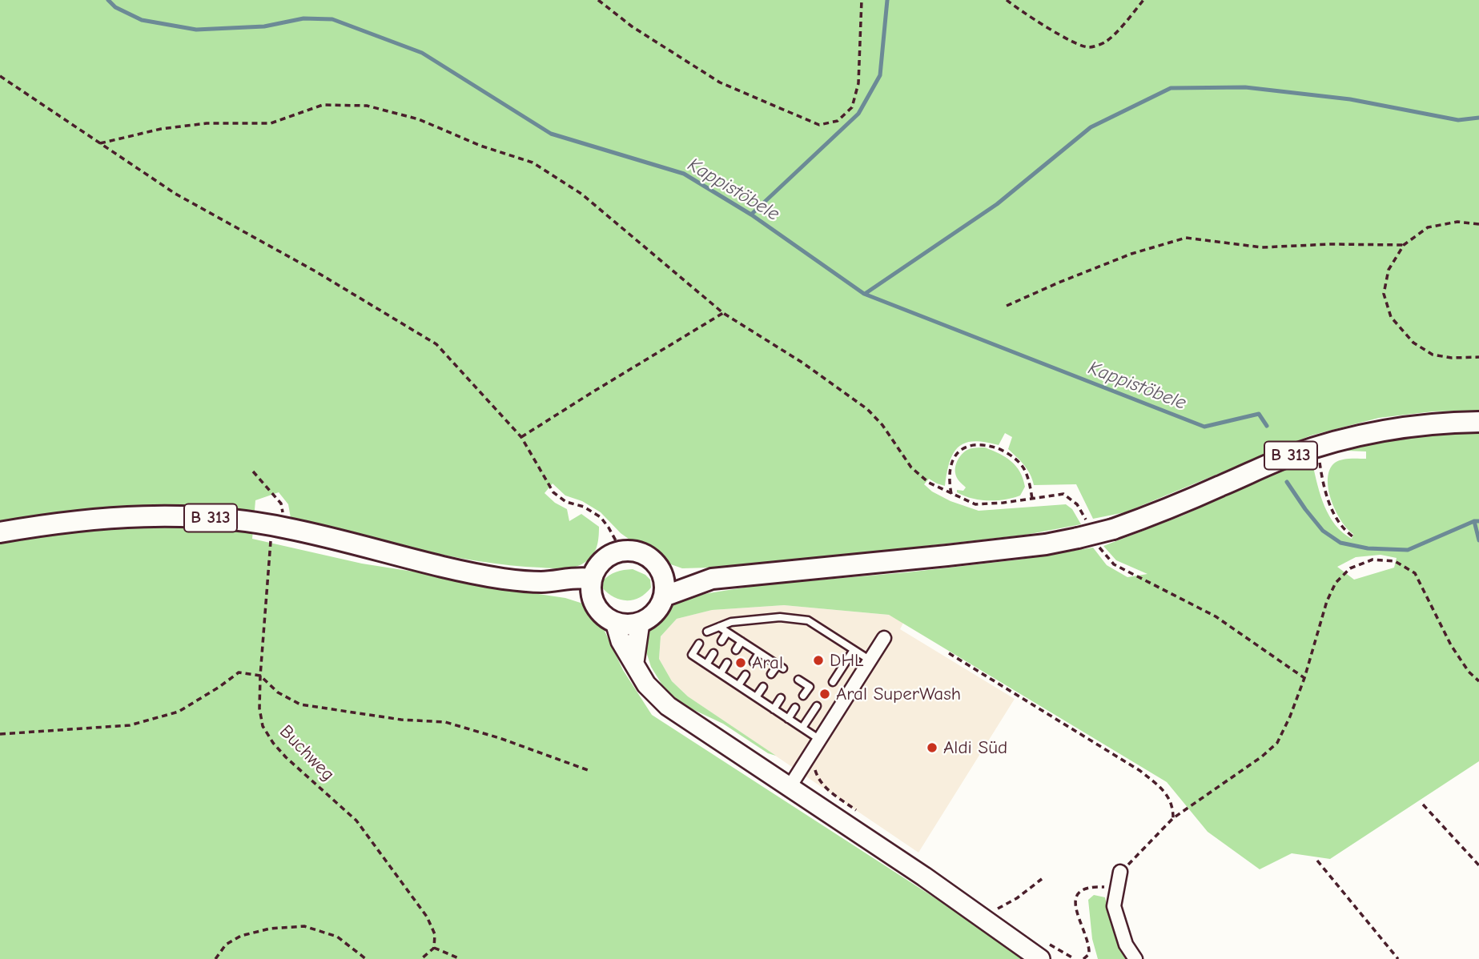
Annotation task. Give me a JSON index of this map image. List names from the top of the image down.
{
  "streets": {
    "main road": ["B 313"],
    "path": ["Buchweg"]
  },
  "crossings": [
    ["B 313", "Buchweg"]
  ],
  "water": ["Kappistöbele"],
  "places": [
    "DHL",
    "Aral",
    "Aral SuperWash",
    "Aldi Süd"
  ]
}
